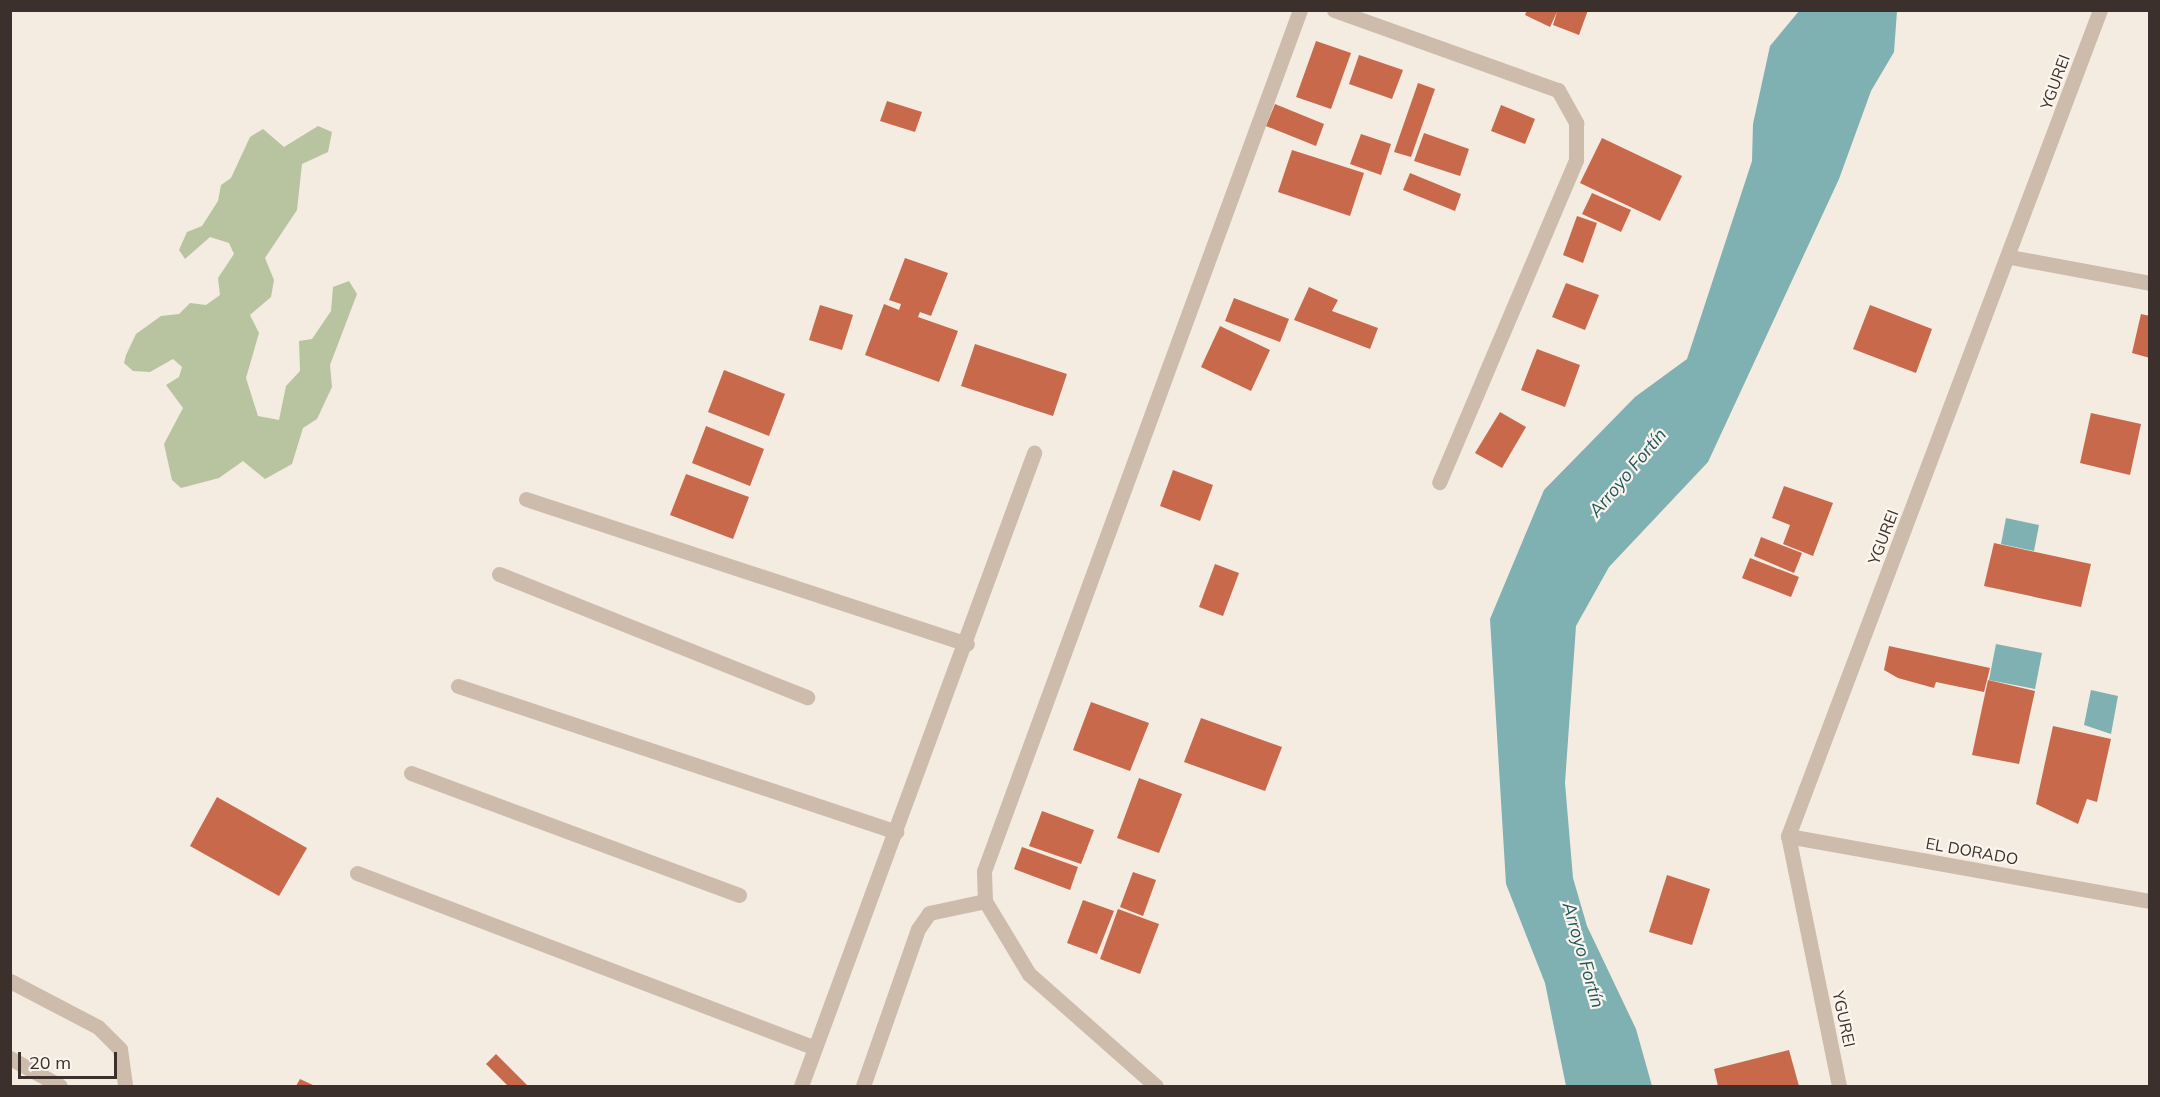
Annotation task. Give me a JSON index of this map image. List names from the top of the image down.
{
  "streets": {
    "street": ["YGUREI", "EL DORADO"]
  },
  "crossings": [
    ["YGUREI", "EL DORADO"]
  ],
  "water": ["Arroyo Fortín"],
  "scale_bar": "20 m"
}
